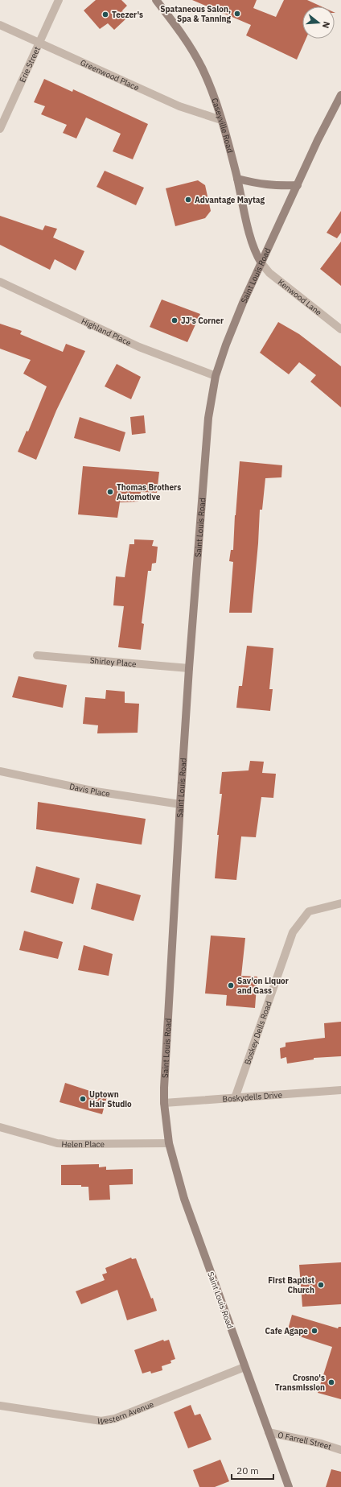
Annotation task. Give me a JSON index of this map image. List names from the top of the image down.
{
  "streets": {
    "street": [
      "Erie Street",
      "Greenwood Place",
      "Caseyville Road",
      "Saint Louis Road",
      "Kenwood Lane",
      "Highland Place",
      "Shirley Place",
      "Davis Place",
      "Boskey Dells Road",
      "Boskydells Drive",
      "Helen Place",
      "Western Avenue",
      "O Farrell Street"
    ]
  },
  "crossings": [
    ["Erie Street", "Greenwood Place"],
    ["Greenwood Place", "Caseyville Road"],
    ["Caseyville Road", "Saint Louis Road"],
    ["Caseyville Road", "Kenwood Lane"],
    ["Saint Louis Road", "Kenwood Lane"],
    ["Saint Louis Road", "Highland Place"],
    ["Saint Louis Road", "Shirley Place"],
    ["Saint Louis Road", "Davis Place"],
    ["Saint Louis Road", "Boskydells Drive"],
    ["Saint Louis Road", "Helen Place"],
    ["Saint Louis Road", "Western Avenue"],
    ["Saint Louis Road", "O Farrell Street"],
    ["Boskey Dells Road", "Boskydells Drive"]
  ],
  "places": [
    "Spataneous Salon, Spa & Tanning",
    "Teezer's",
    "Advantage Maytag",
    "JJ's Corner",
    "Thomas Brothers Automotive",
    "Sav'on Liquor and Gass",
    "Uptown Hair Studio",
    "First Baptist Church",
    "Cafe Agape",
    "Crosno's Transmission"
  ],
  "scale_bar": "20 m",
  "north": "right"
}
